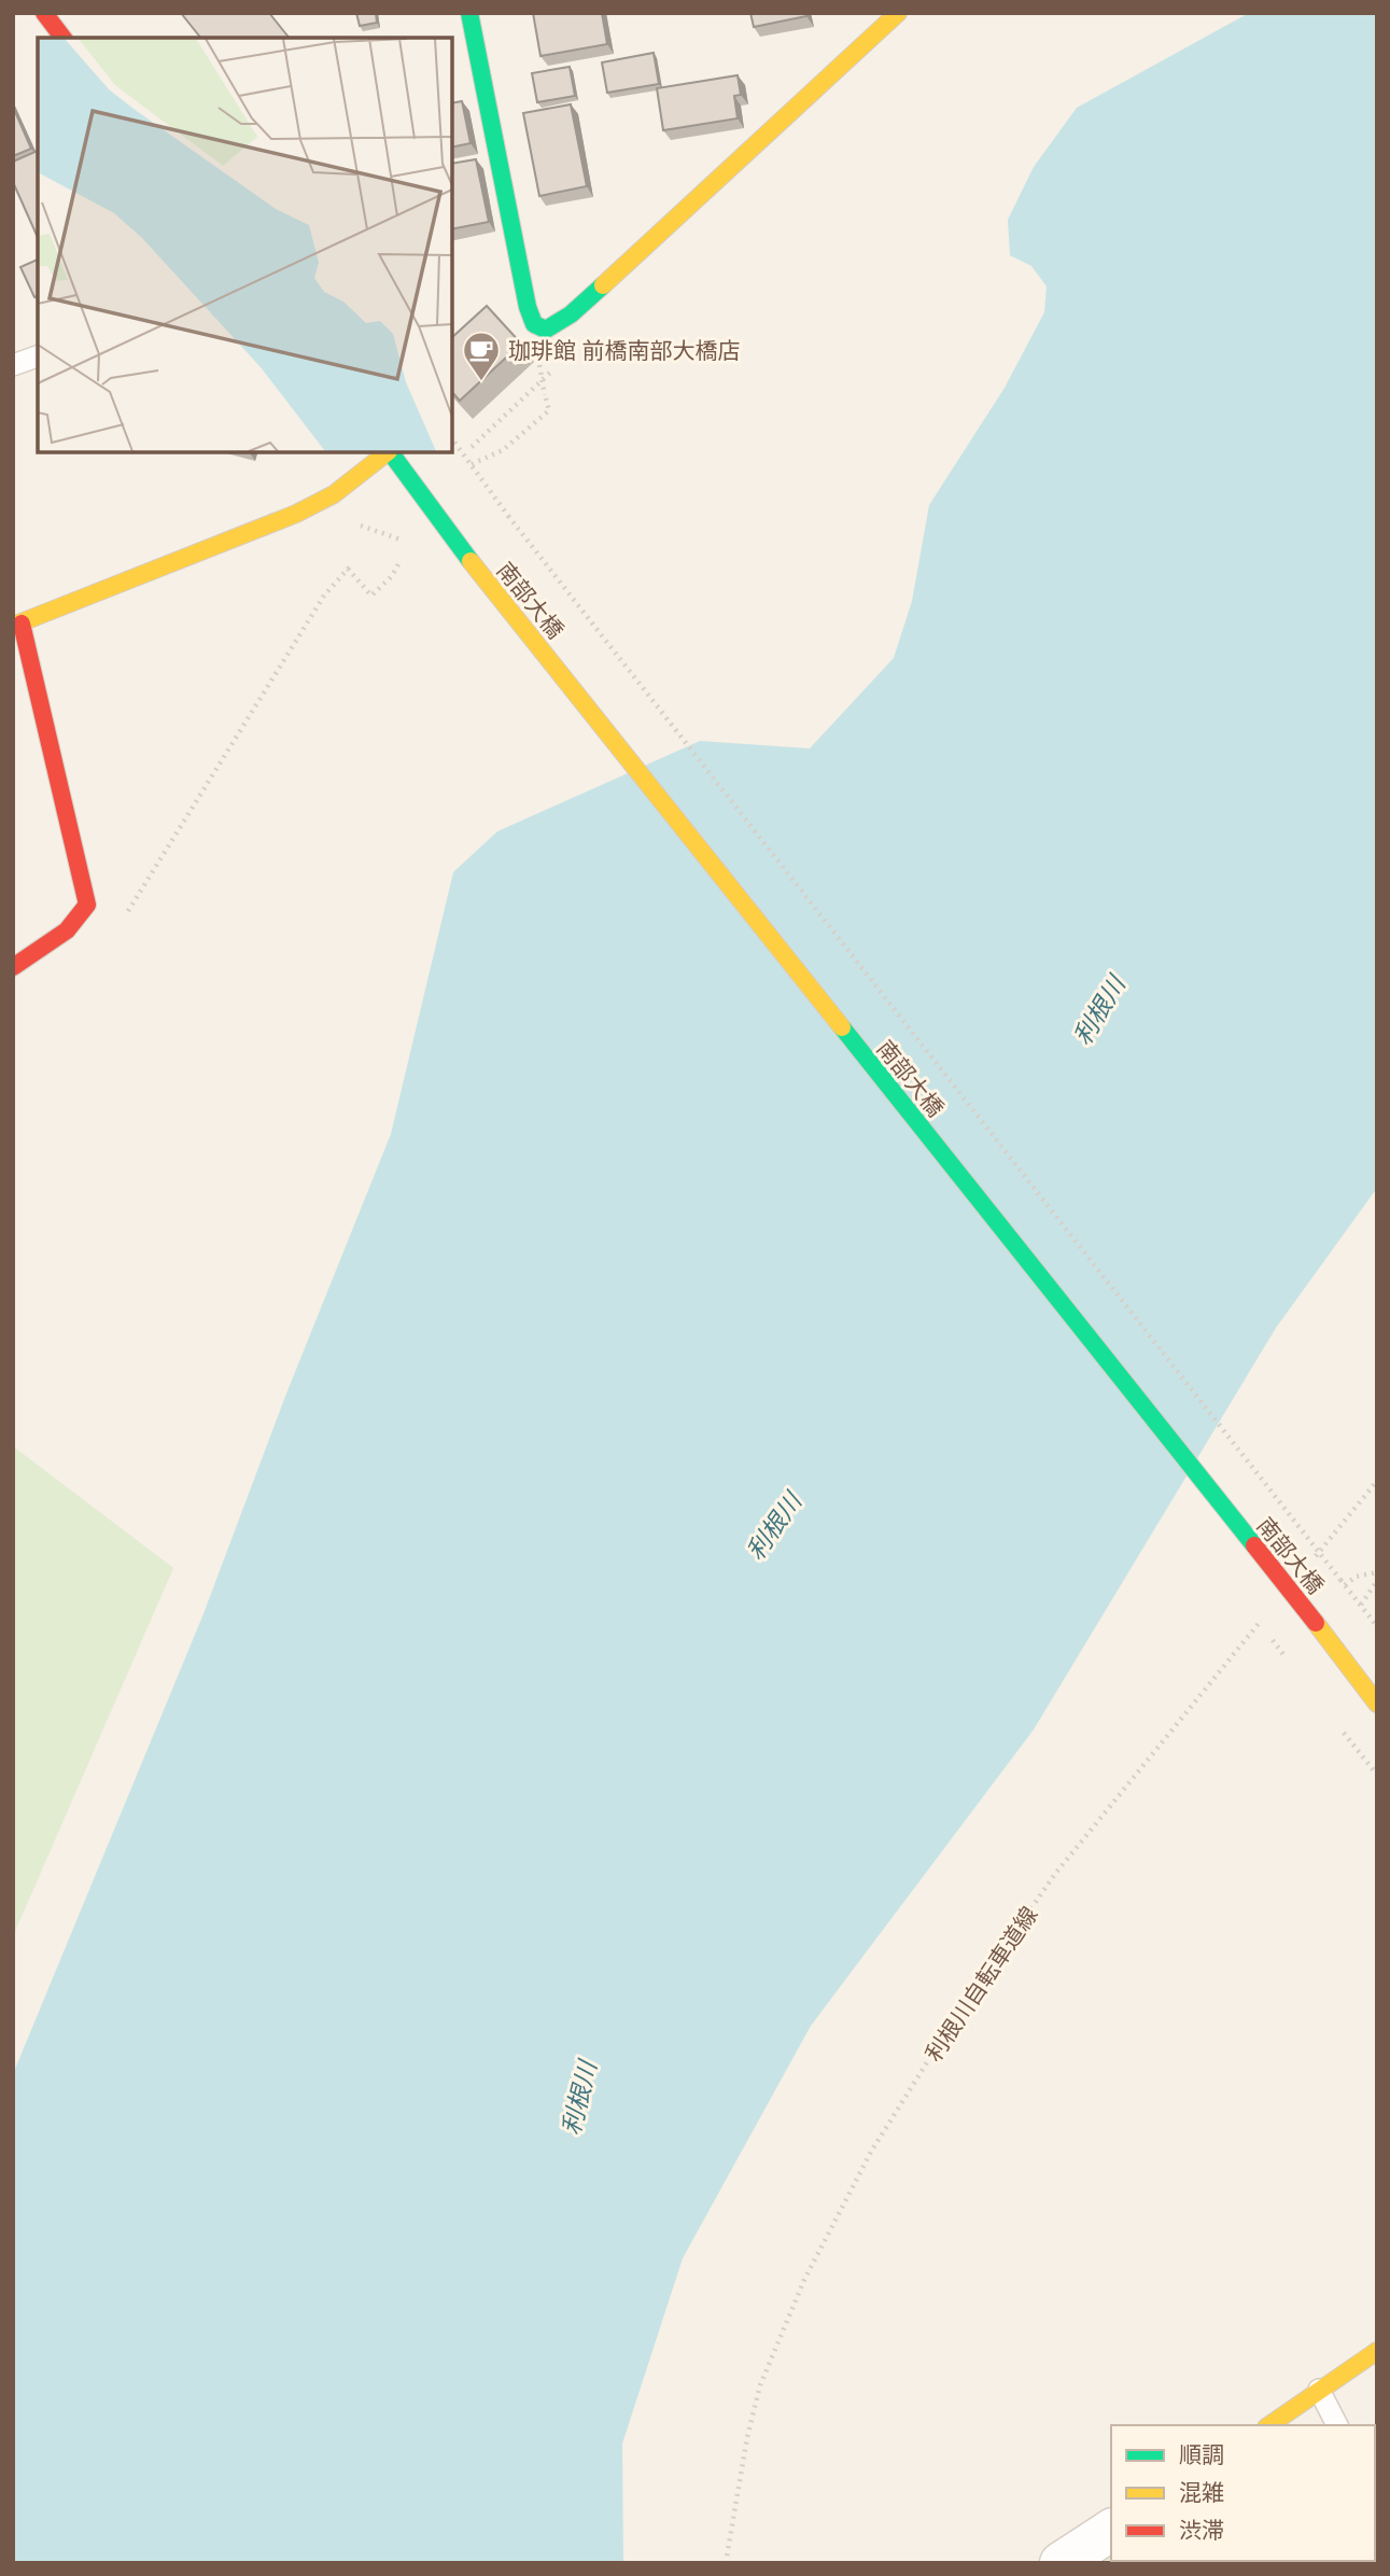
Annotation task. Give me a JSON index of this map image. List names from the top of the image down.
{
  "streets": {
    "street": ["南部大橋"],
    "path": ["利根川自転車道線"]
  },
  "water": ["利根川"],
  "places": {
    "cafe": ["珈琲館 前橋南部大橋店"]
  },
  "legend": ["順調", "混雑", "渋滞"]
}
